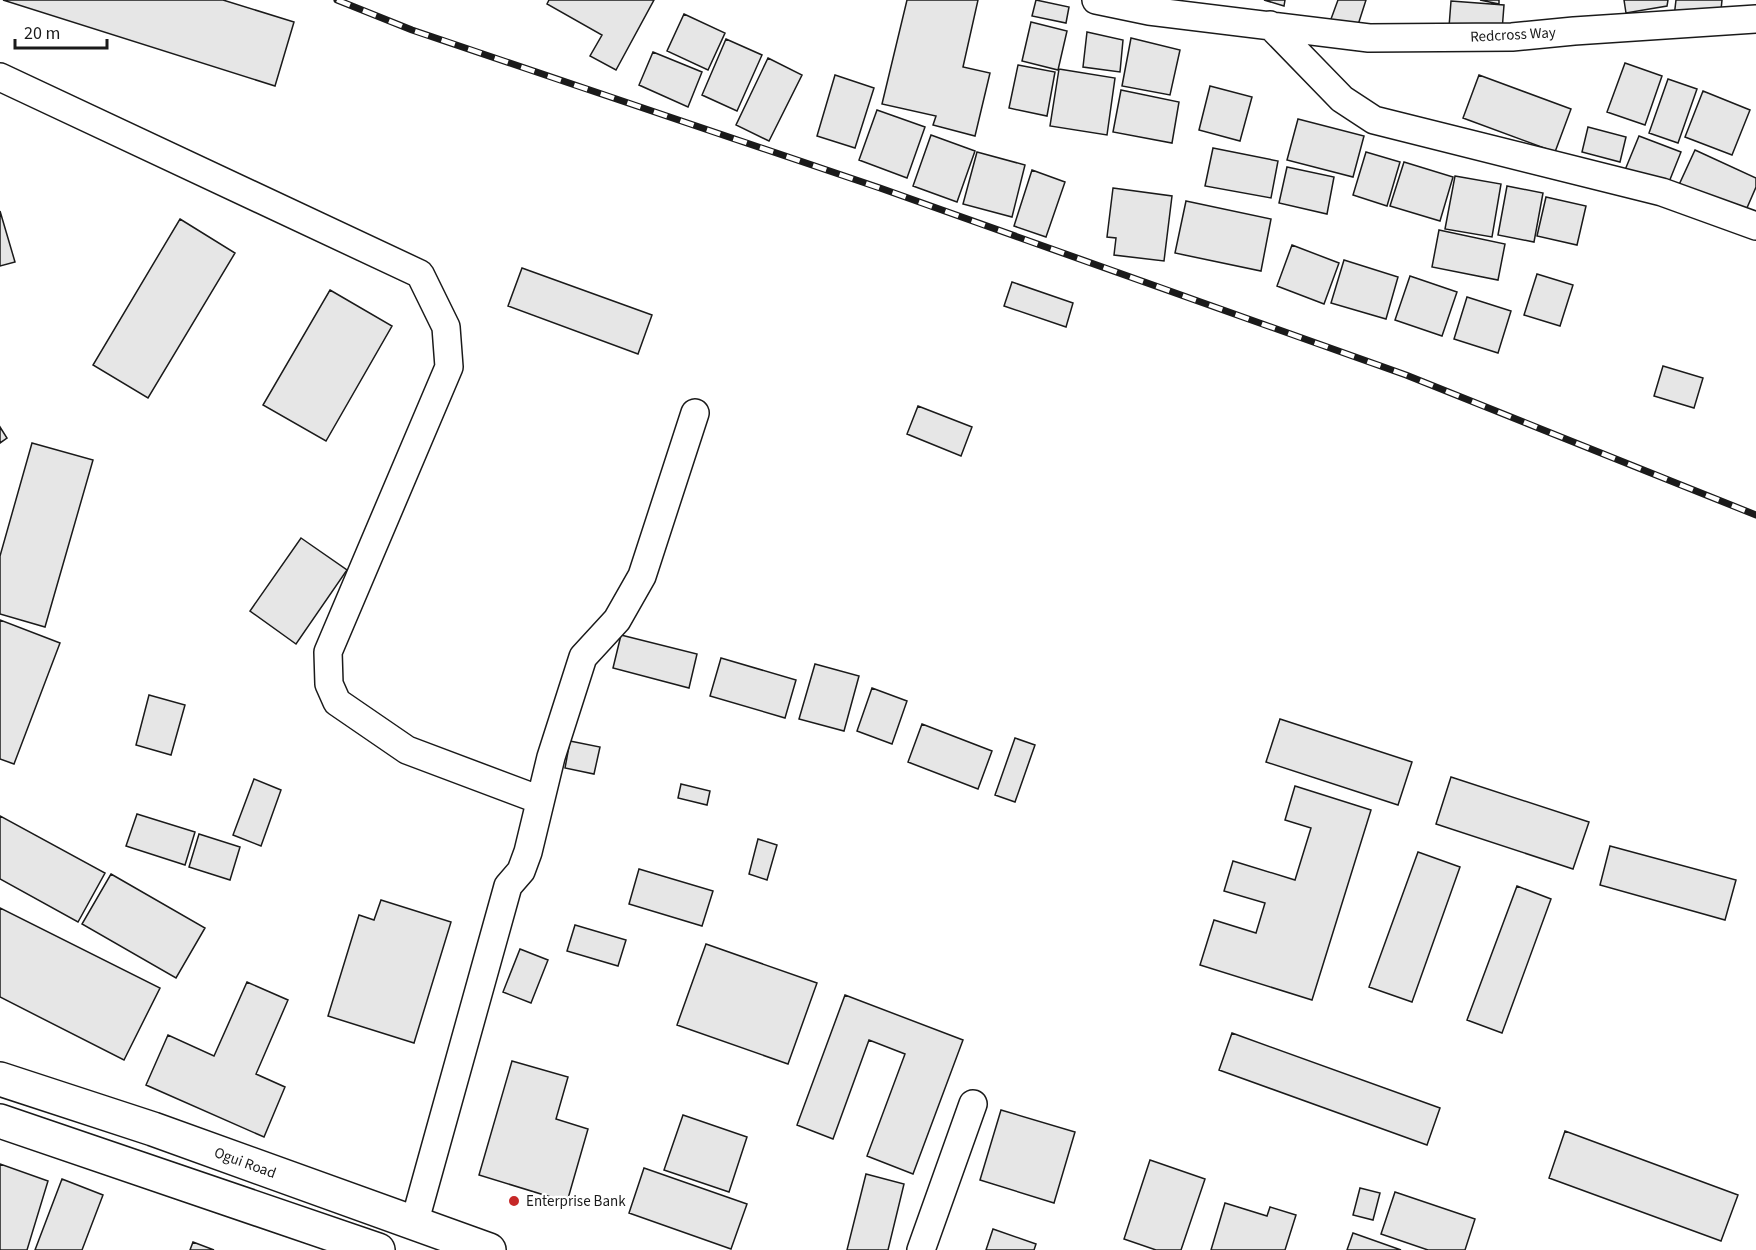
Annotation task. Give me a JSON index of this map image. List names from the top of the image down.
{
  "streets": {
    "main road": ["Ogui Road"],
    "street": ["Redcross Way"]
  },
  "places": ["Enterprise Bank"],
  "scale_bar": "20 m"
}
